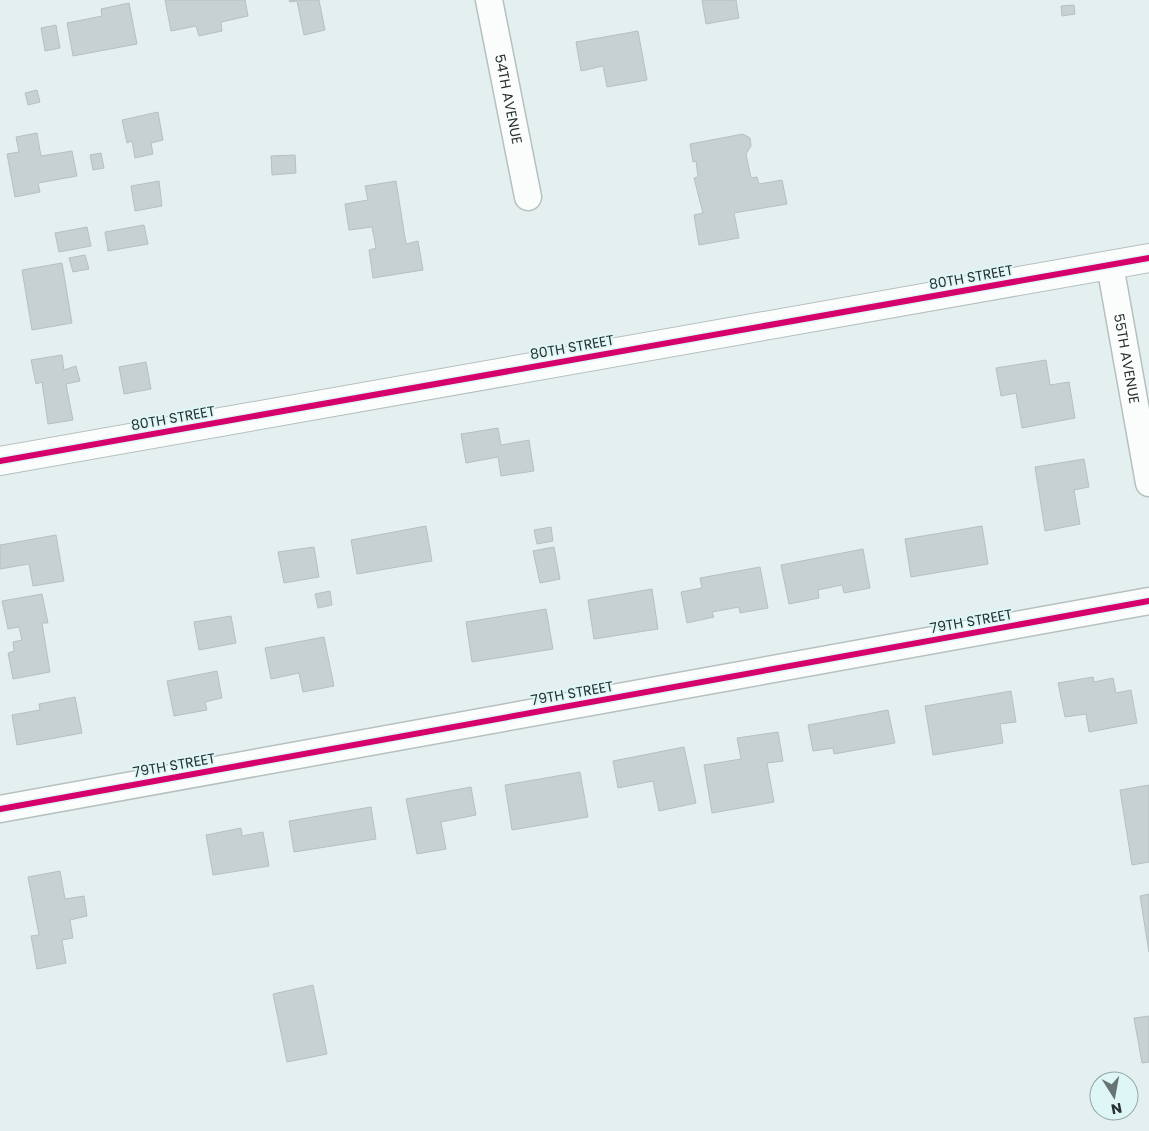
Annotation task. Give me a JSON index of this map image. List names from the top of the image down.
{
  "streets": {
    "street": [
      "54TH AVENUE",
      "80TH STREET",
      "55TH AVENUE",
      "79TH STREET"
    ]
  },
  "crossings": [
    ["80TH STREET", "55TH AVENUE"]
  ],
  "north": "bottom"
}
